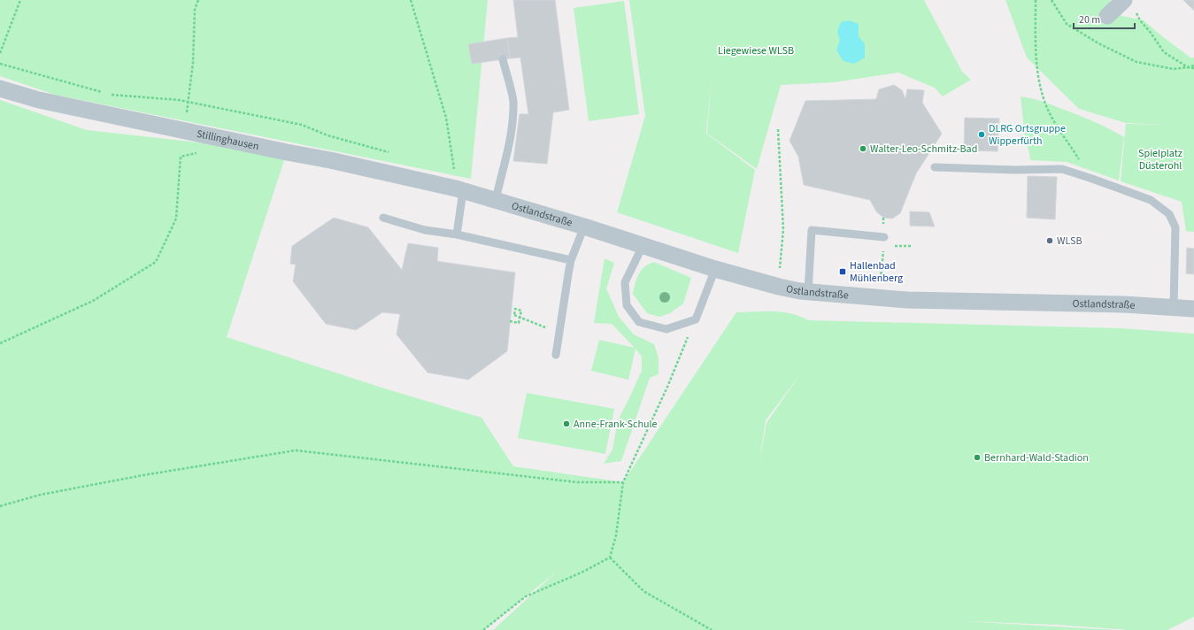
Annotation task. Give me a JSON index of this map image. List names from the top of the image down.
{
  "streets": {
    "street": ["Stillinghausen", "Ostlandstraße"]
  },
  "crossings": [
    ["Stillinghausen", "Ostlandstraße"]
  ],
  "parks": ["Liegewiese WLSB", "Spielplatz Düsterohl"],
  "places": {
    "other": [
      "DLRG Ortsgruppe Wipperfürth",
      "Walter-Leo-Schmitz-Bad",
      "WLSB",
      "Anne-Frank-Schule",
      "Bernhard-Wald-Stadion"
    ],
    "transit": ["Hallenbad Mühlenberg"]
  },
  "scale_bar": "20 m"
}
